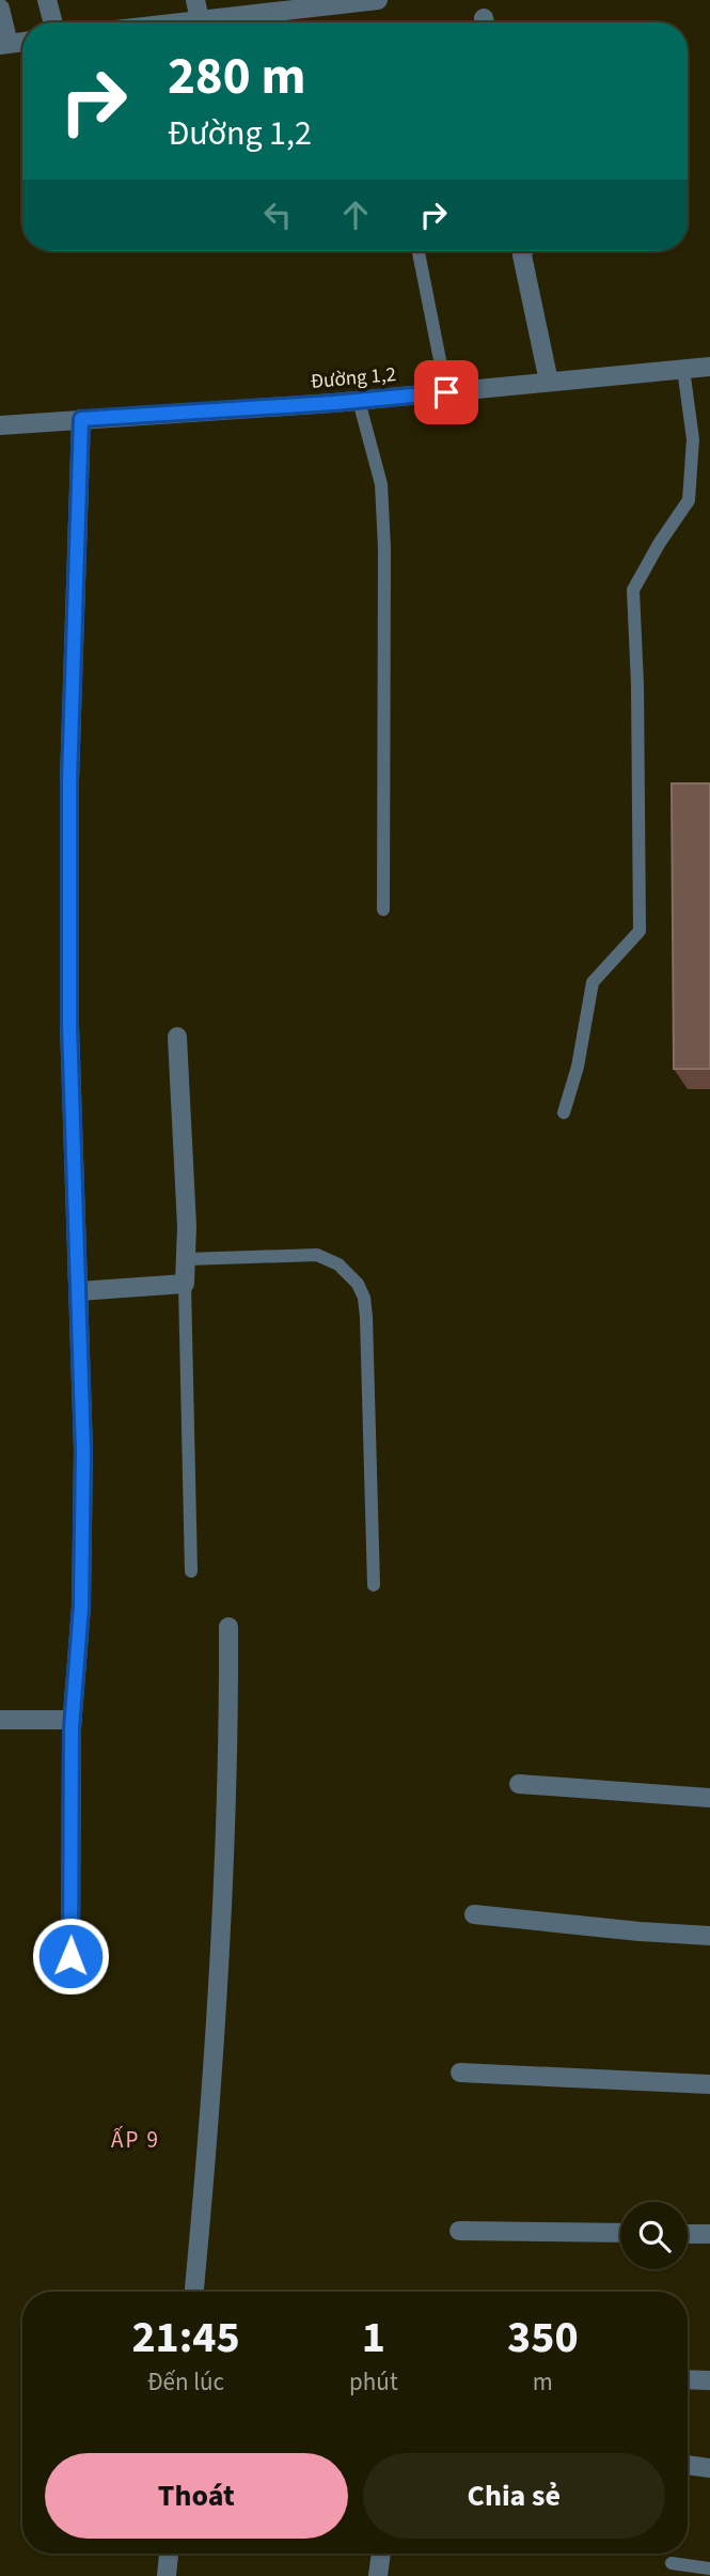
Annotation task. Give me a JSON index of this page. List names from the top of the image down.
{
  "streets": {
    "street": ["Đường 1,2"]
  },
  "districts": ["ẤP 9"],
  "page": {
    "turn": ["280 m", "Đường 1,2"],
    "eta": [
      "21:45",
      "Đến lúc",
      "1",
      "phút",
      "350",
      "m"
    ],
    "buttons": ["Thoát", "Chia sẻ"]
  }
}
